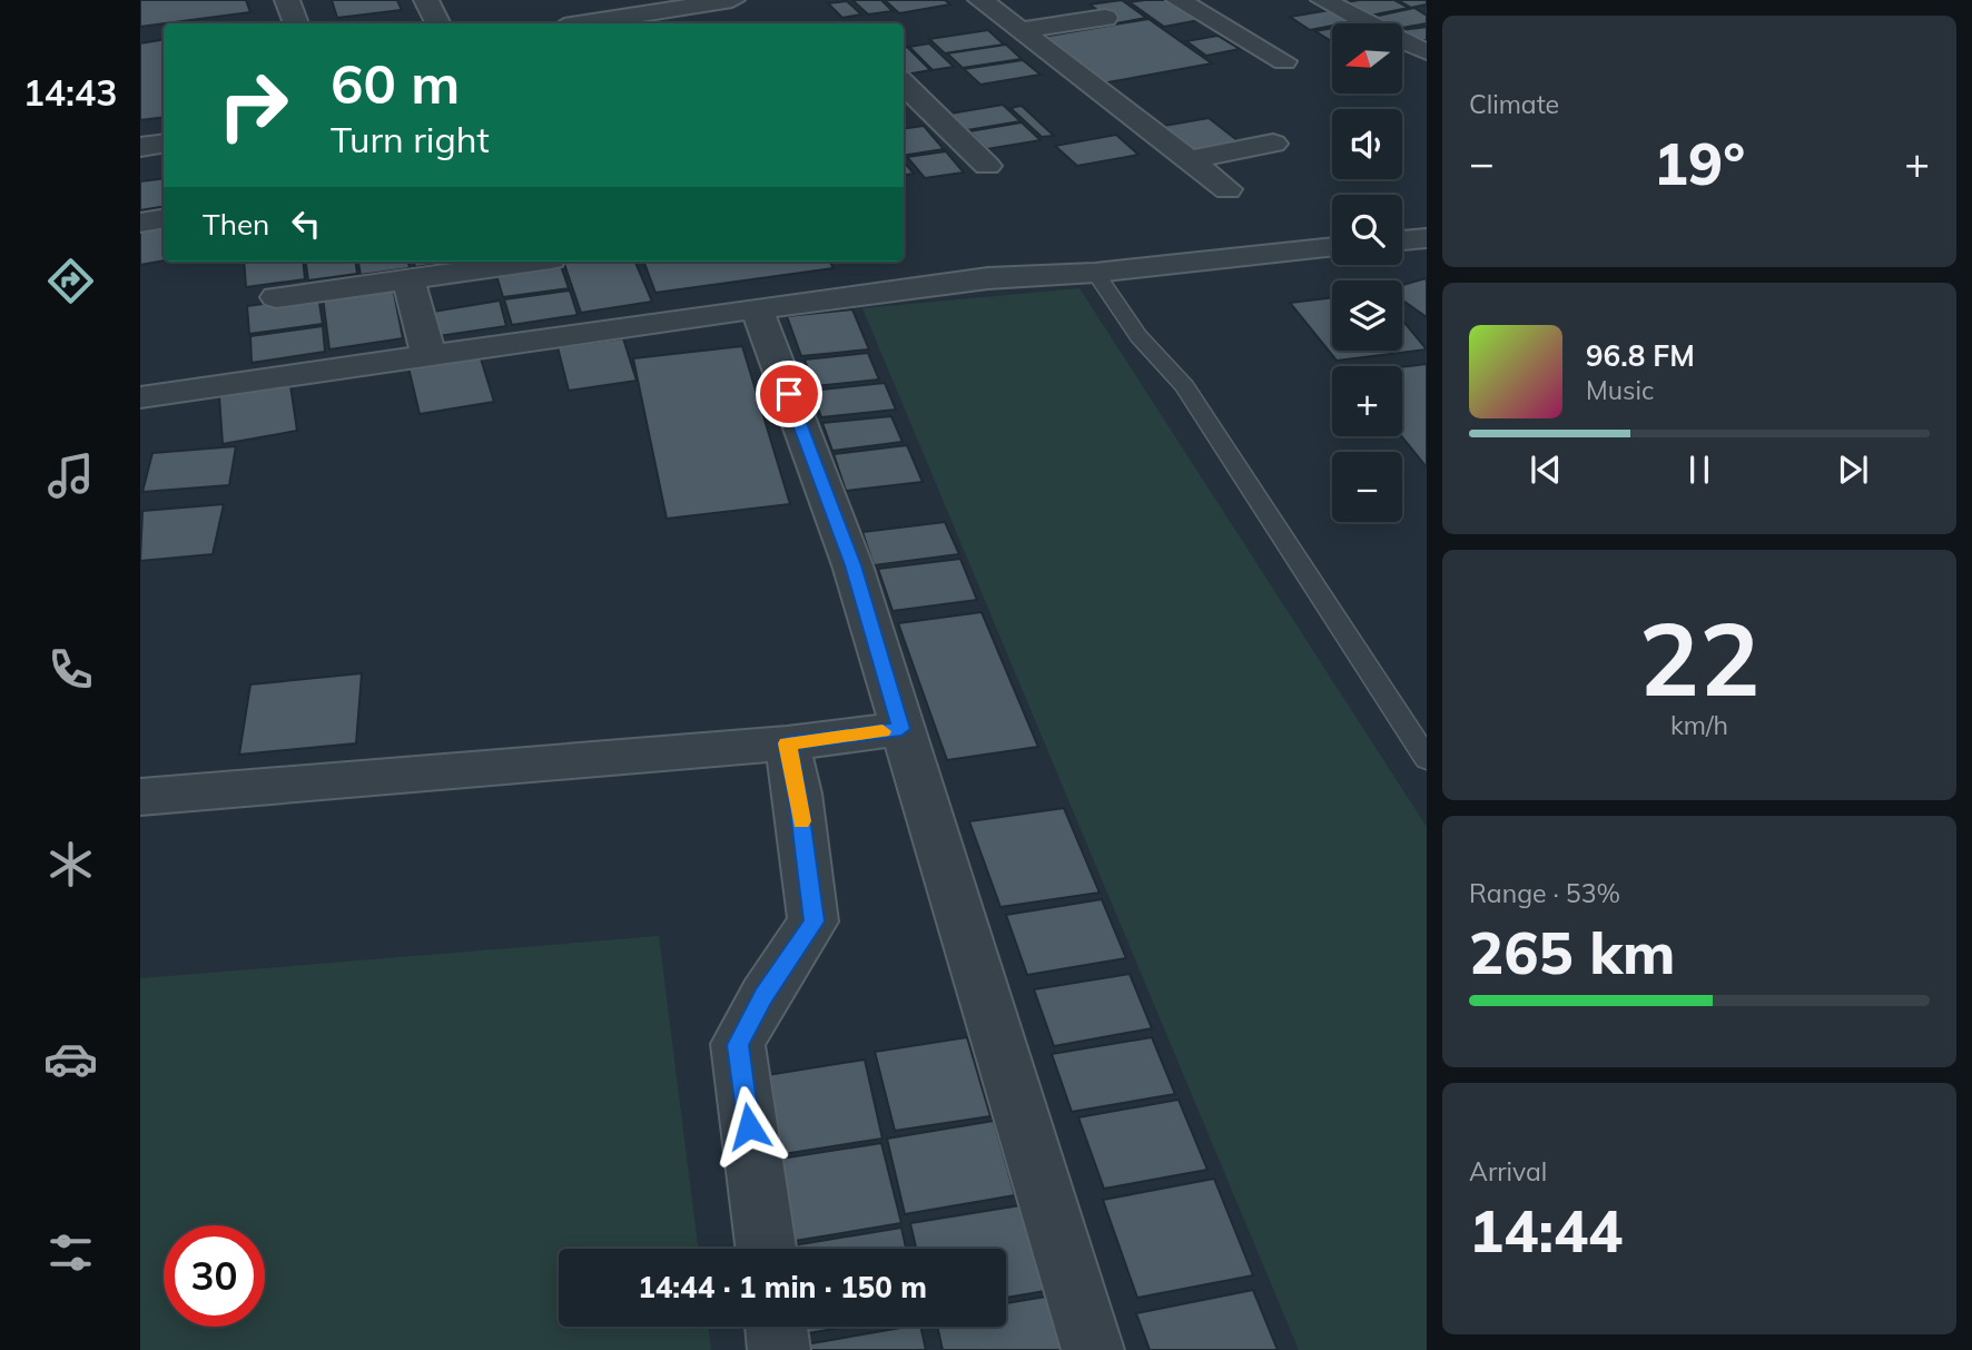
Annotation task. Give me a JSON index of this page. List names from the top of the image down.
{
  "north": "left",
  "page": {
    "tabs": "14:43",
    "tile": [
      "Climate",
      ["22", "km/h"],
      ["Range · 53%", "265 km"],
      ["Arrival", "14:44"]
    ],
    "map_buttons": ["+", "−"],
    "turn": ["60 m", "Turn right"],
    "heat": ["−", "19°", "+"],
    "then": "Then",
    "song": ["96.8 FM", "Music"],
    "limit": "30",
    "trip": "14:44 · 1 min · 150 m"
  }
}
